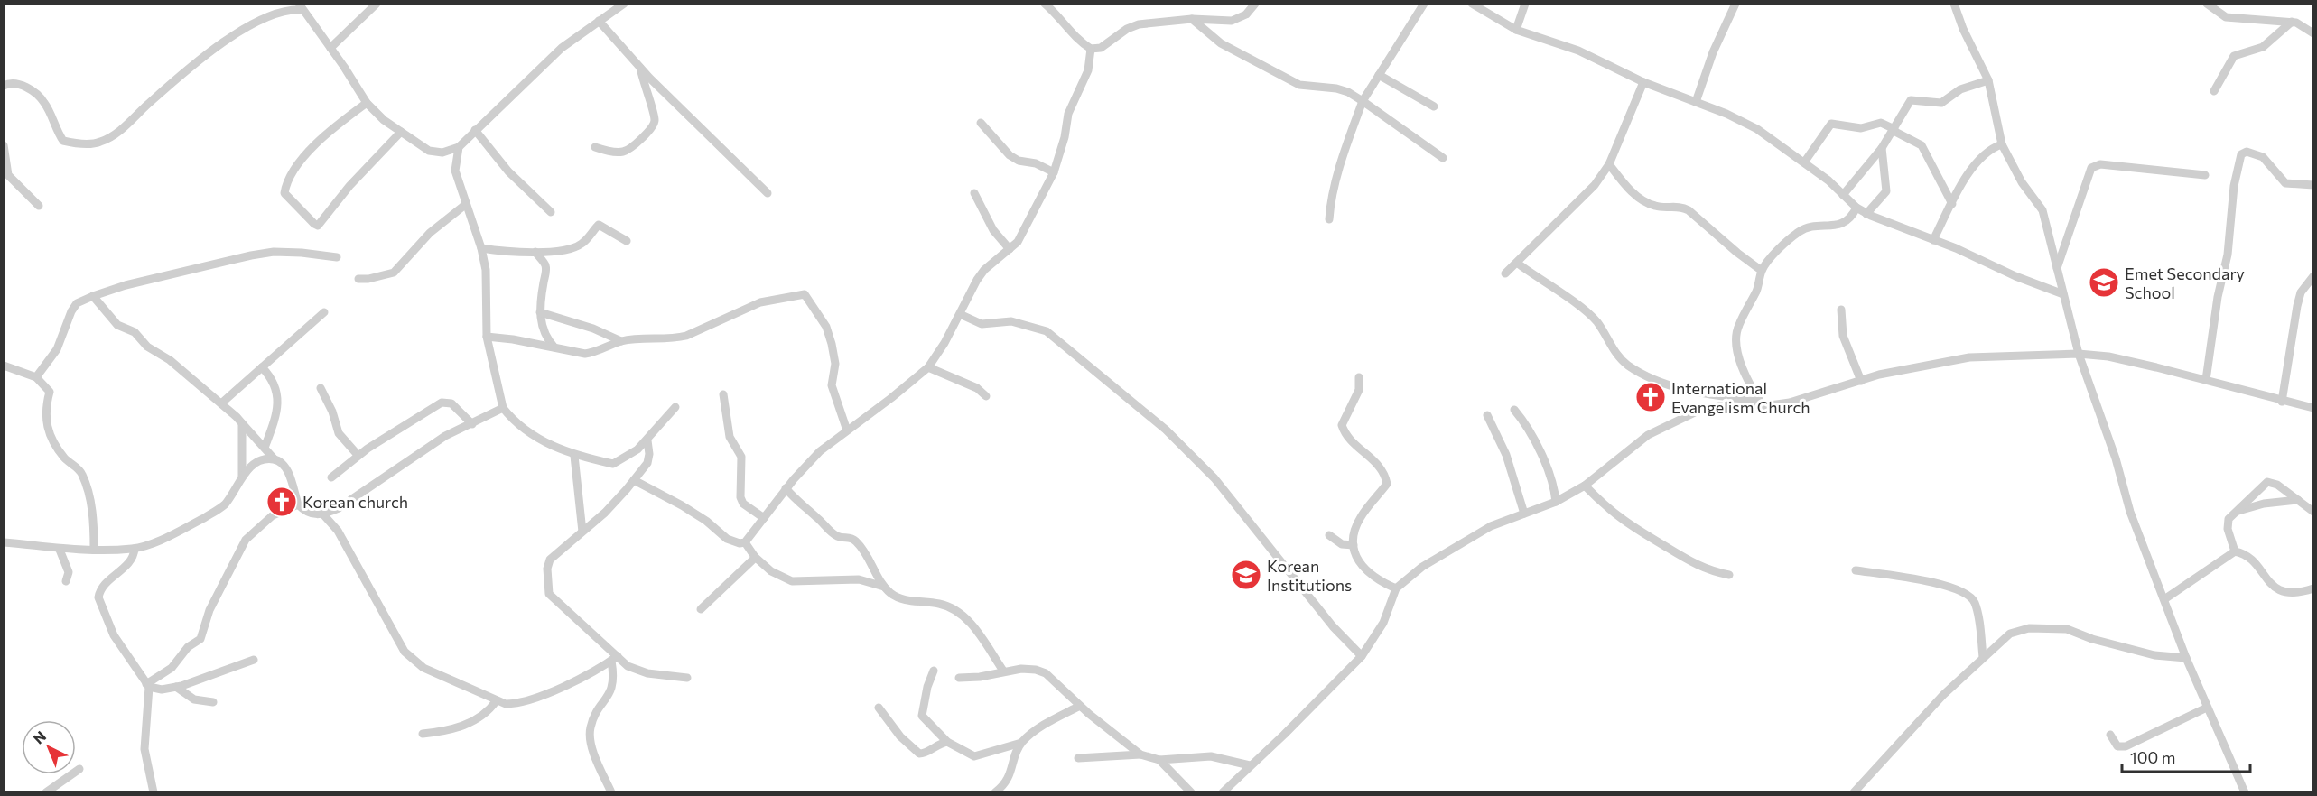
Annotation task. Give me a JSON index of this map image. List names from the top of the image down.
{
  "places": {
    "school or university": ["Emet Secondary School", "Korean Institutions"],
    "church": ["International Evangelism Church", "Korean church"]
  },
  "scale_bar": "100 m",
  "north": "top left"
}
